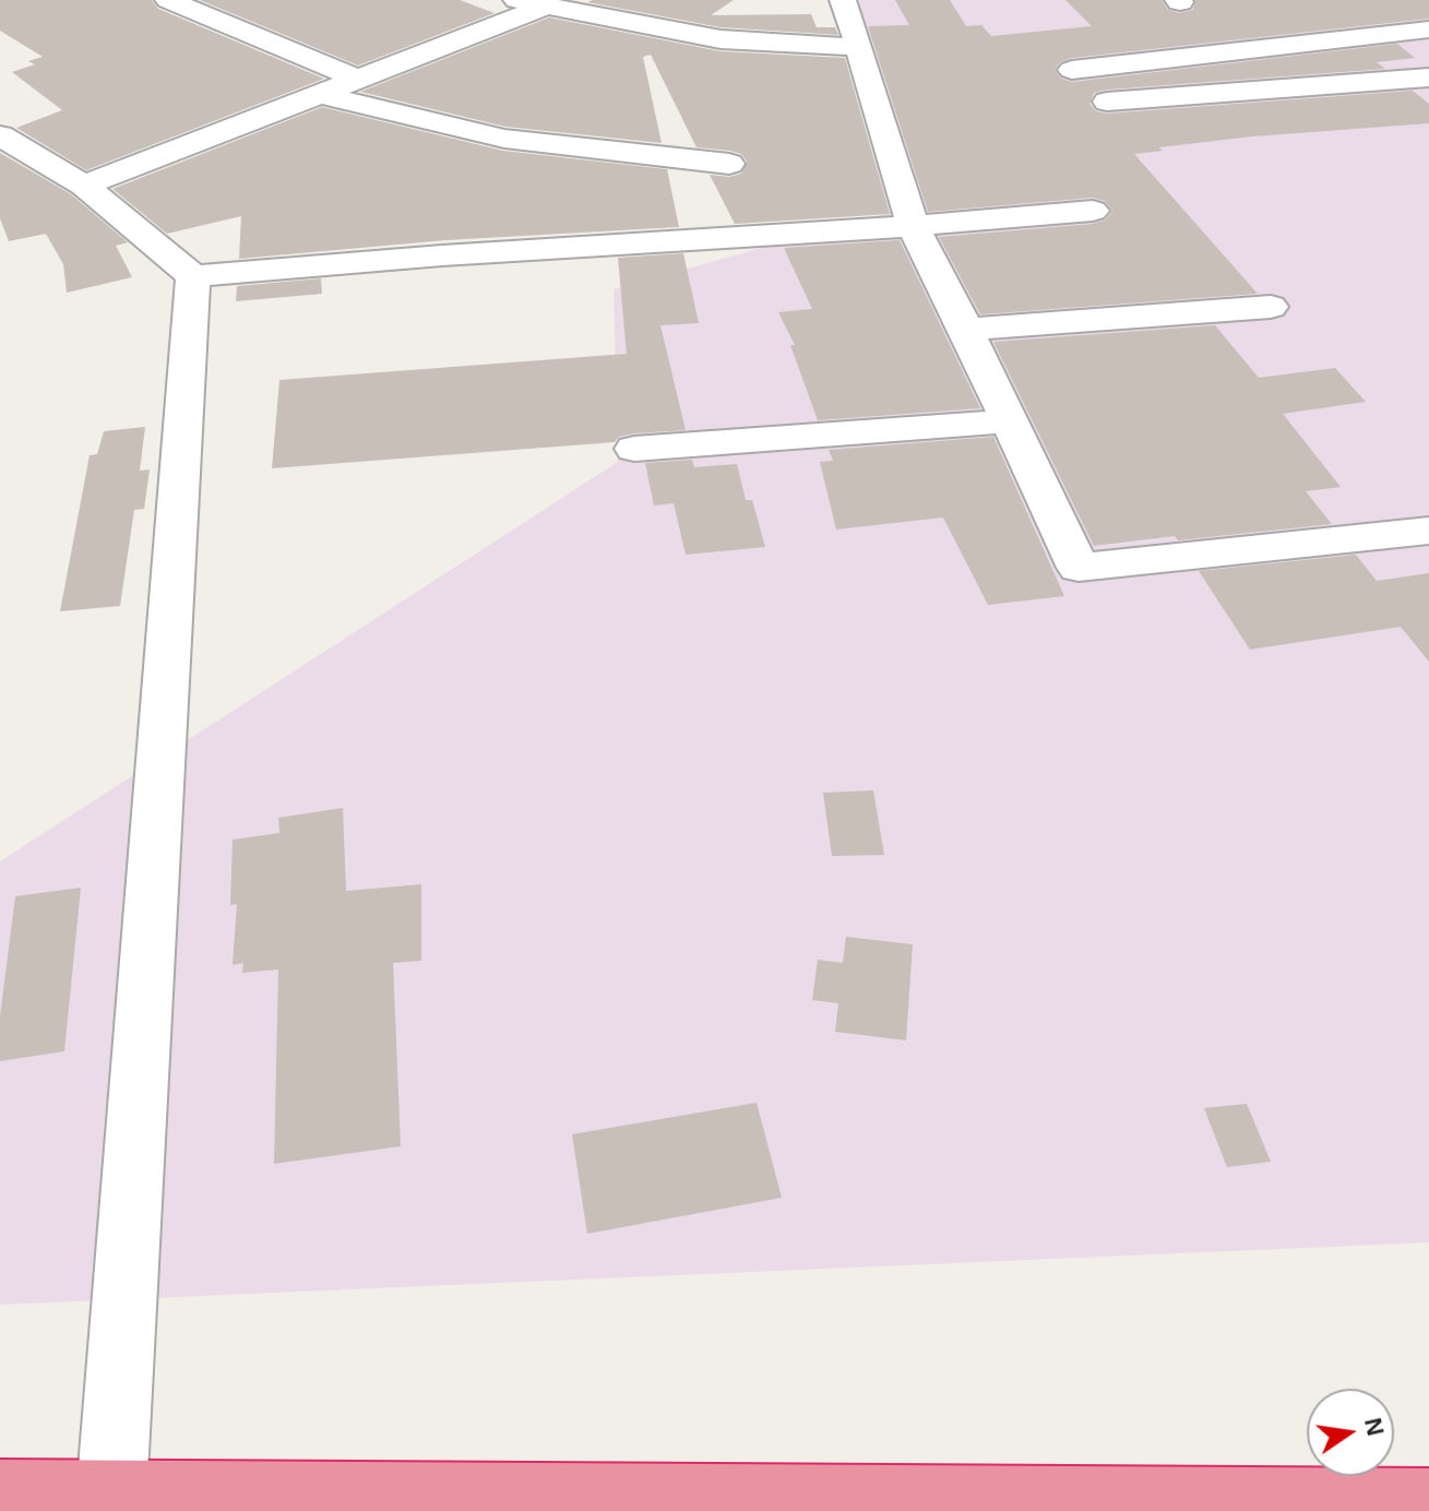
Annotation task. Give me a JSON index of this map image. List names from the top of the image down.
{
  "north": "right"
}
